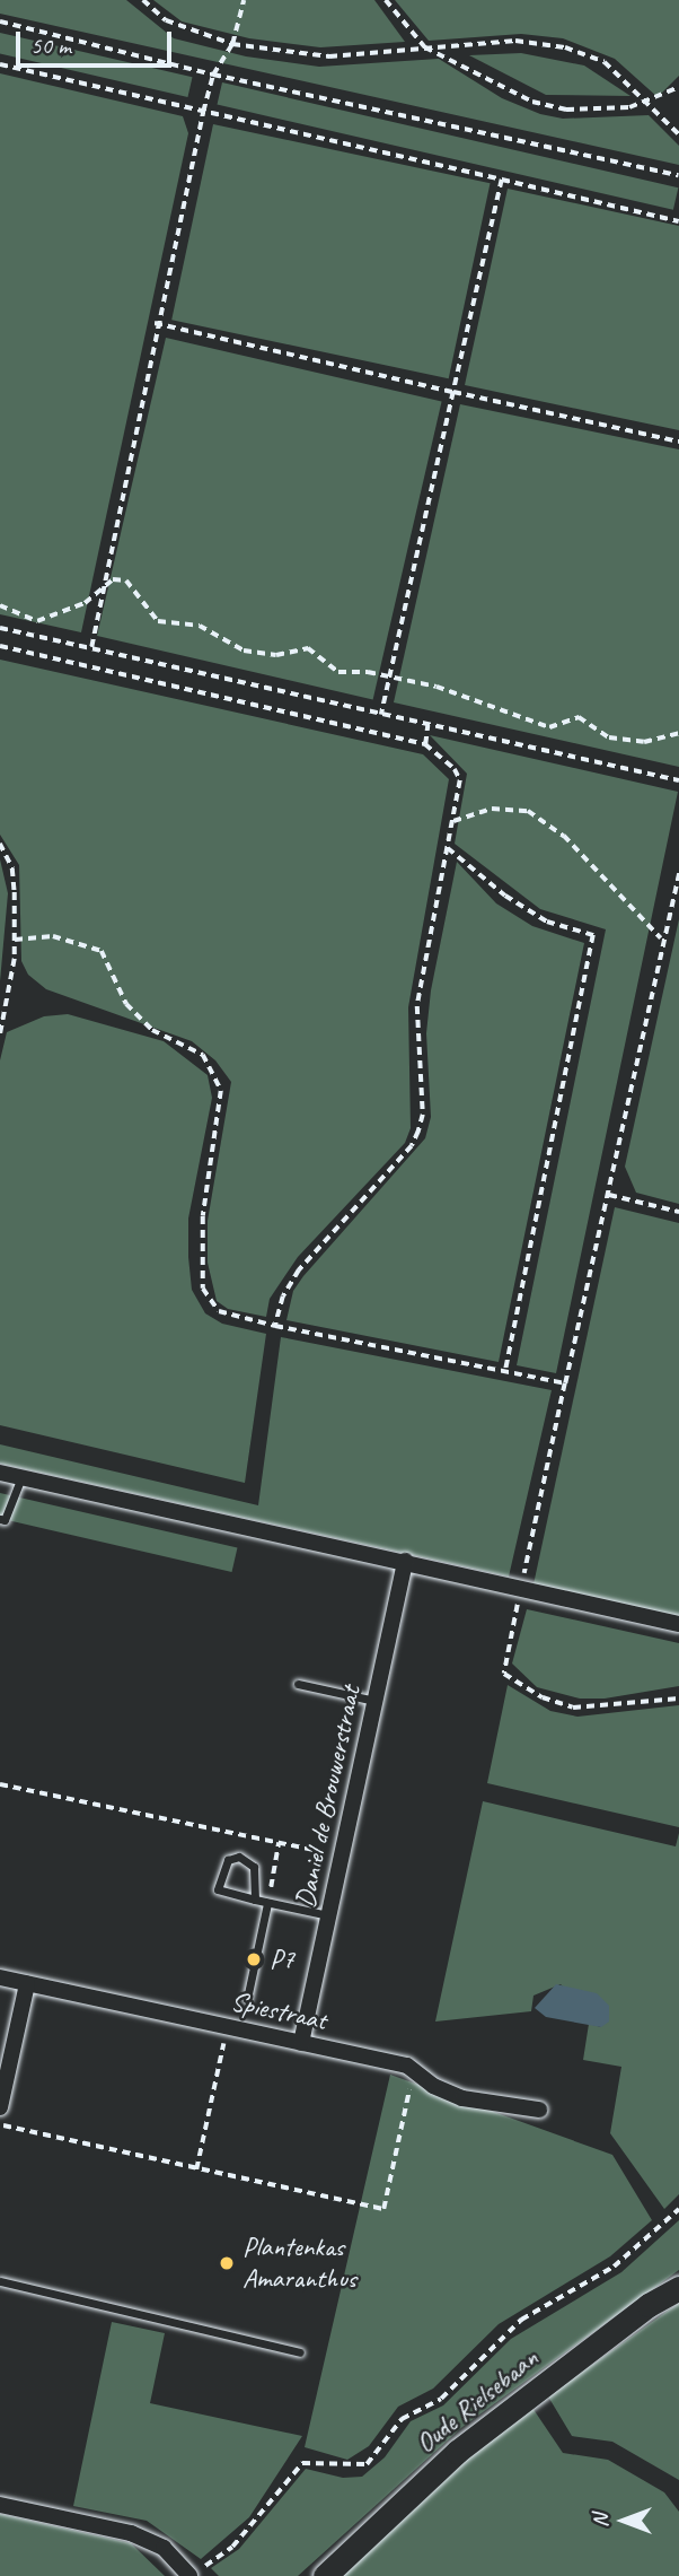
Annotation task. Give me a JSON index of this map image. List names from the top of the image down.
{
  "streets": {
    "street": ["Daniel de Brouwerstraat", "Spiestraat", "Oude Rielsebaan"]
  },
  "crossings": [
    ["Daniel de Brouwerstraat", "Spiestraat"]
  ],
  "places": ["P7", "Plantenkas Amaranthus"],
  "scale_bar": "50 m",
  "north": "left"
}
